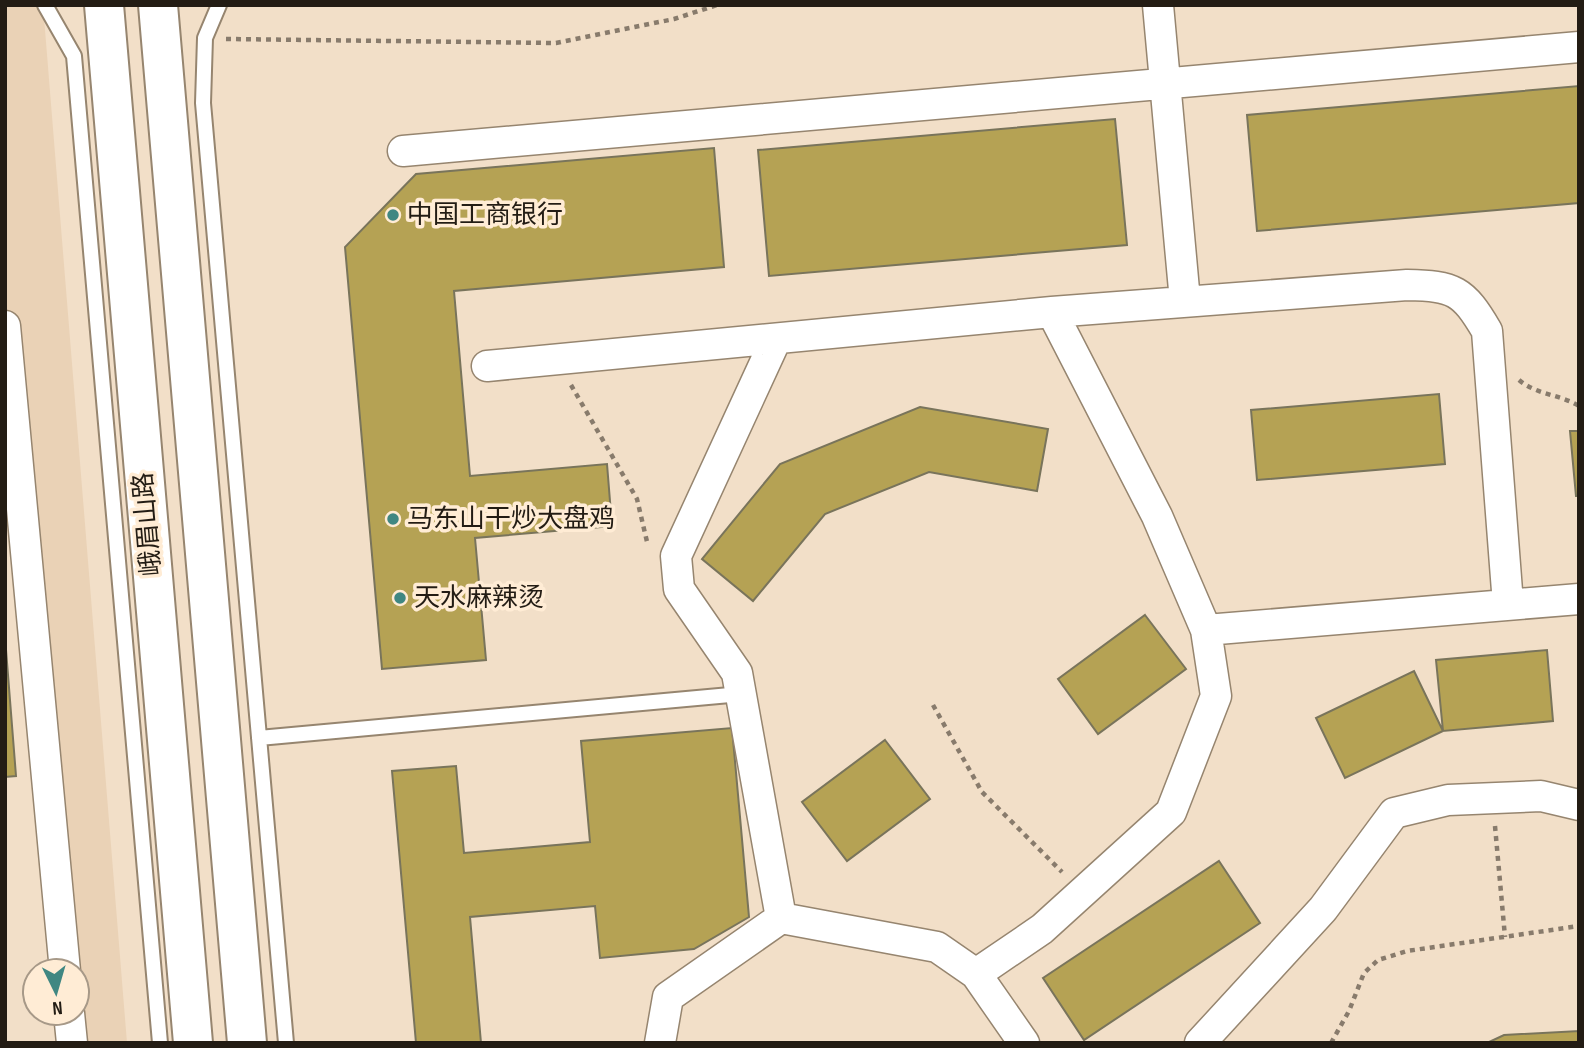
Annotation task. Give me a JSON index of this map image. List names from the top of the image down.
{
  "streets": {
    "street": ["峨眉山路"]
  },
  "places": ["中国工商银行", "马东山干炒大盘鸡", "天水麻辣烫"],
  "north": "bottom"
}
